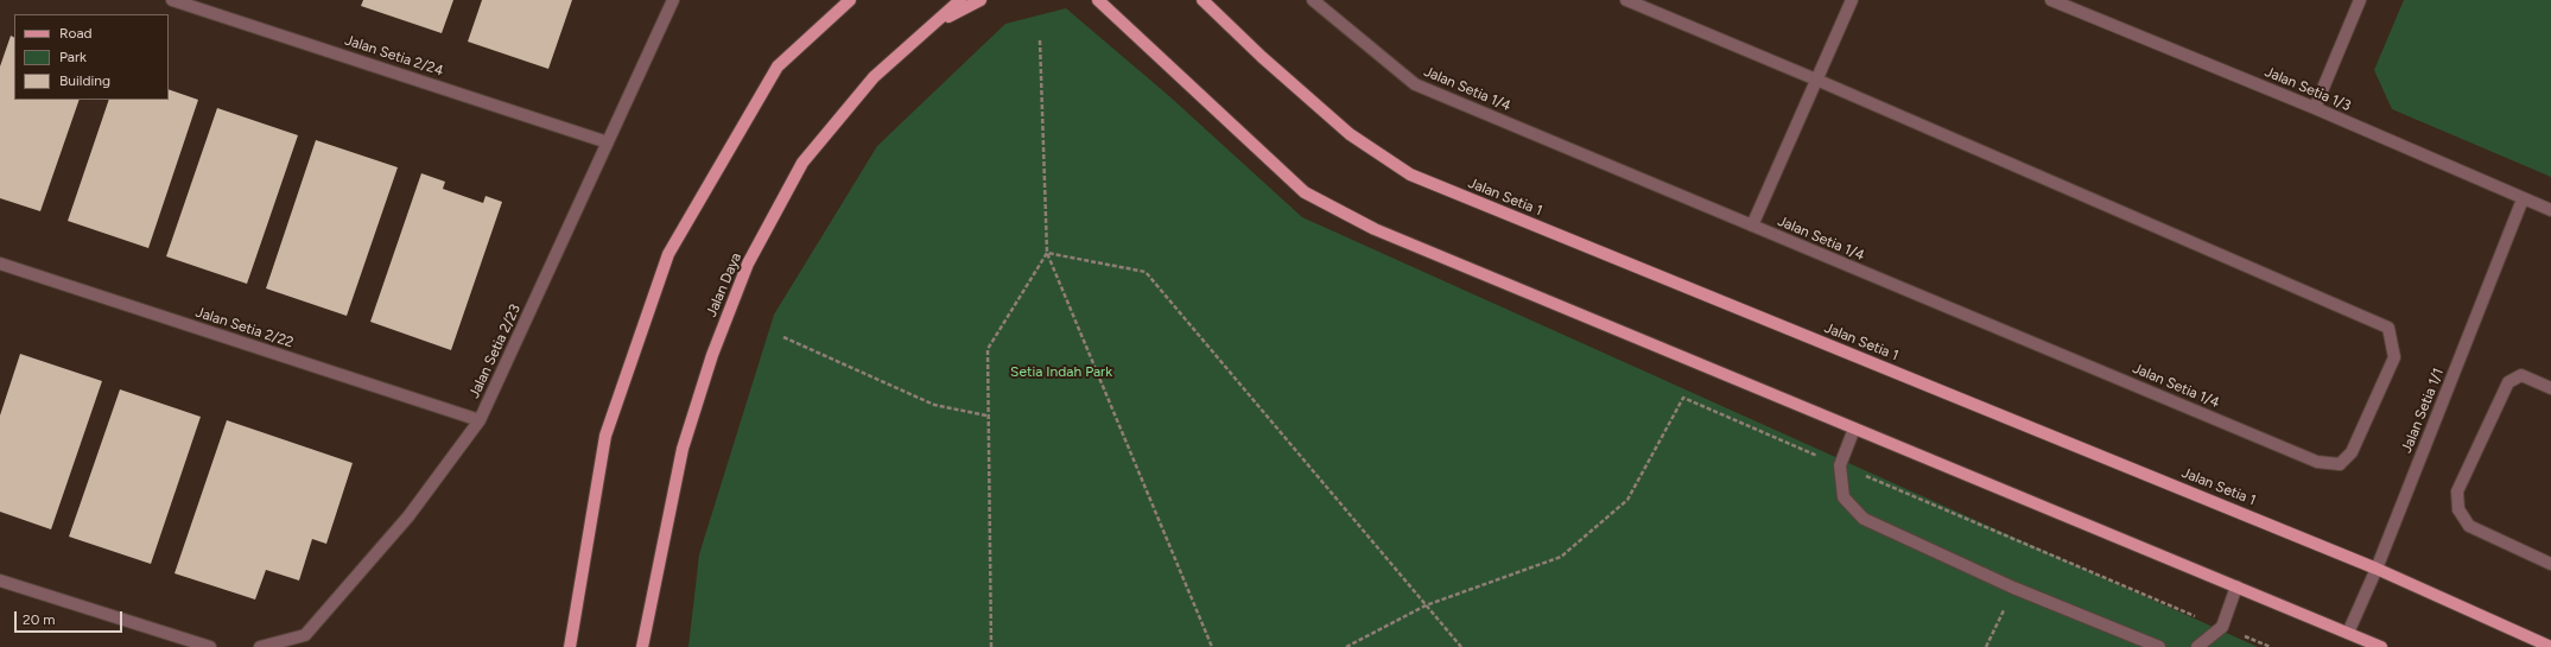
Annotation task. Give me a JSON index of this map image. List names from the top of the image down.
{
  "streets": {
    "main road": ["Jalan Setia 1", "Jalan Daya"],
    "street": [
      "Jalan Setia 2/24",
      "Jalan Setia 1/4",
      "Jalan Setia 1/3",
      "Jalan Setia 2/22",
      "Jalan Setia 2/23",
      "Jalan Setia 1/1"
    ]
  },
  "crossings": [
    ["Jalan Setia 2/24", "Jalan Setia 2/23"],
    ["Jalan Setia 1/3", "Jalan Setia 1/1"],
    ["Jalan Setia 1", "Jalan Setia 1/1"],
    ["Jalan Setia 2/22", "Jalan Setia 2/23"]
  ],
  "parks": ["Setia Indah Park"],
  "legend": ["Road", "Park", "Building"],
  "scale_bar": "20 m"
}
